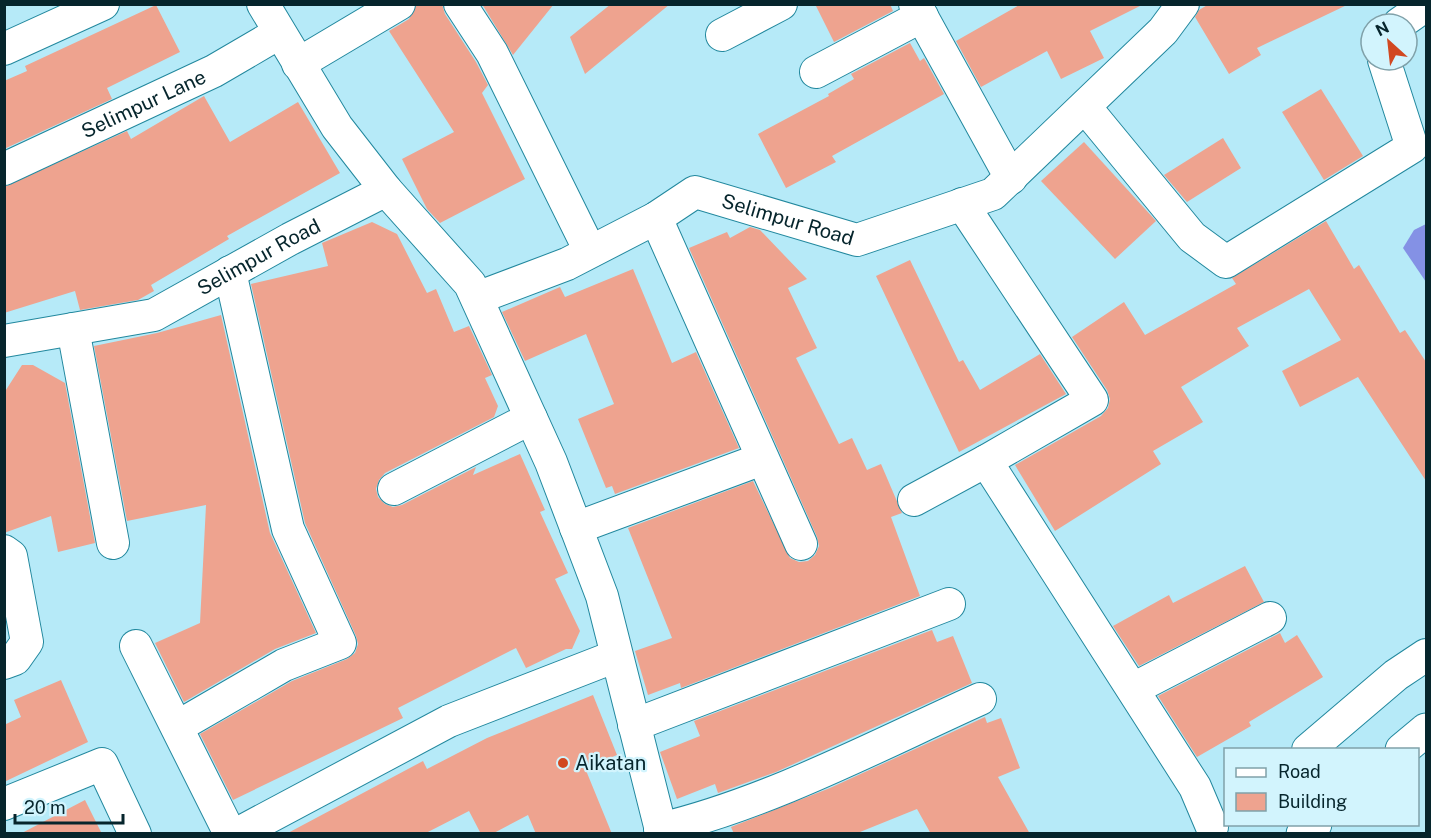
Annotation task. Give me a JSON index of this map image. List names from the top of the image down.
{
  "streets": {
    "street": ["Selimpur Lane", "Selimpur Road"]
  },
  "places": ["Aikatan"],
  "legend": ["Road", "Building"],
  "scale_bar": "20 m",
  "north": "top left"
}
